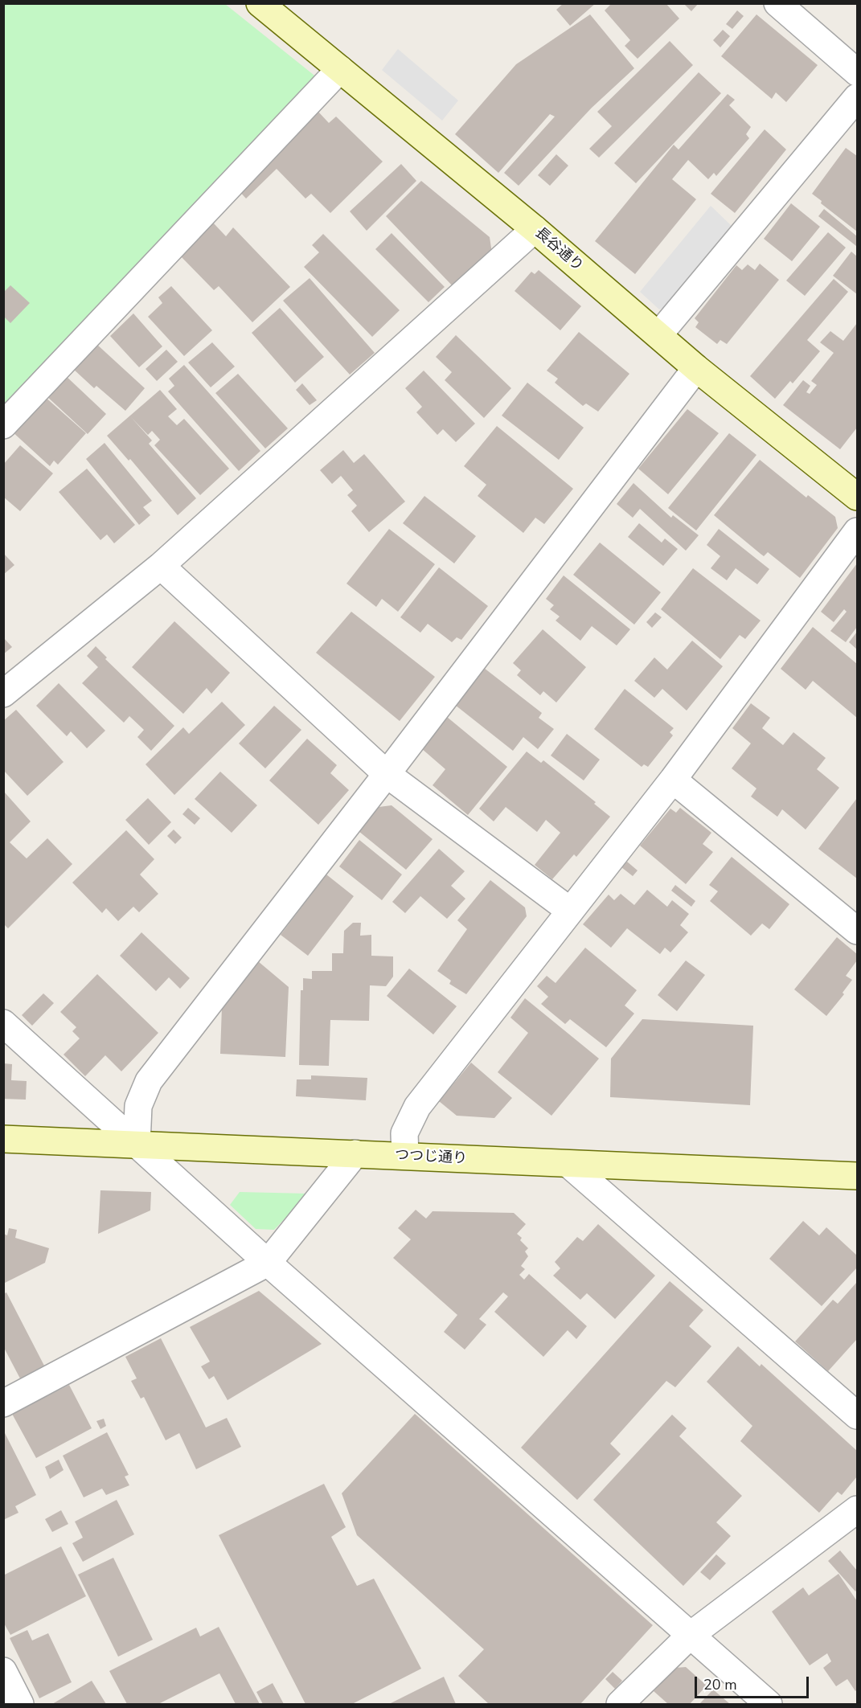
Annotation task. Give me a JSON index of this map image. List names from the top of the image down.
{
  "streets": {
    "main road": ["長谷通り", "つつじ通り"]
  },
  "scale_bar": "20 m"
}
